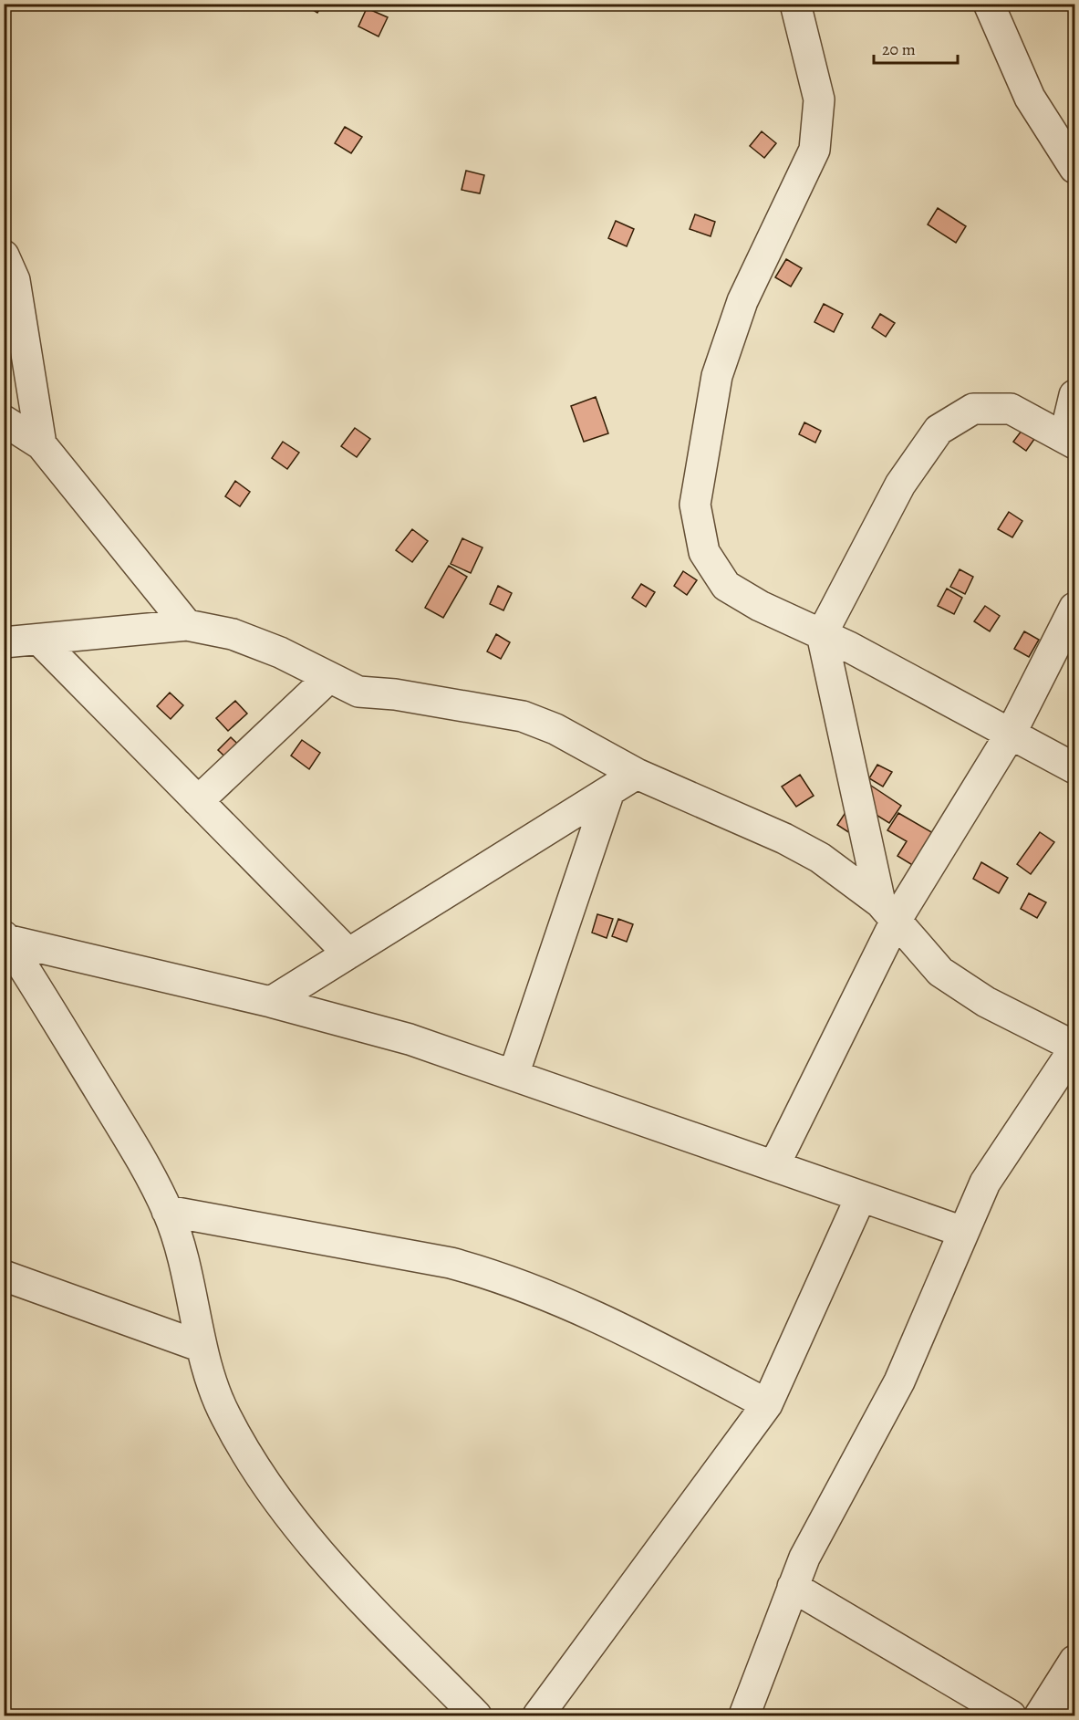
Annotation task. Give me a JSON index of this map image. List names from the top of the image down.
{
  "scale_bar": "20 m"
}
